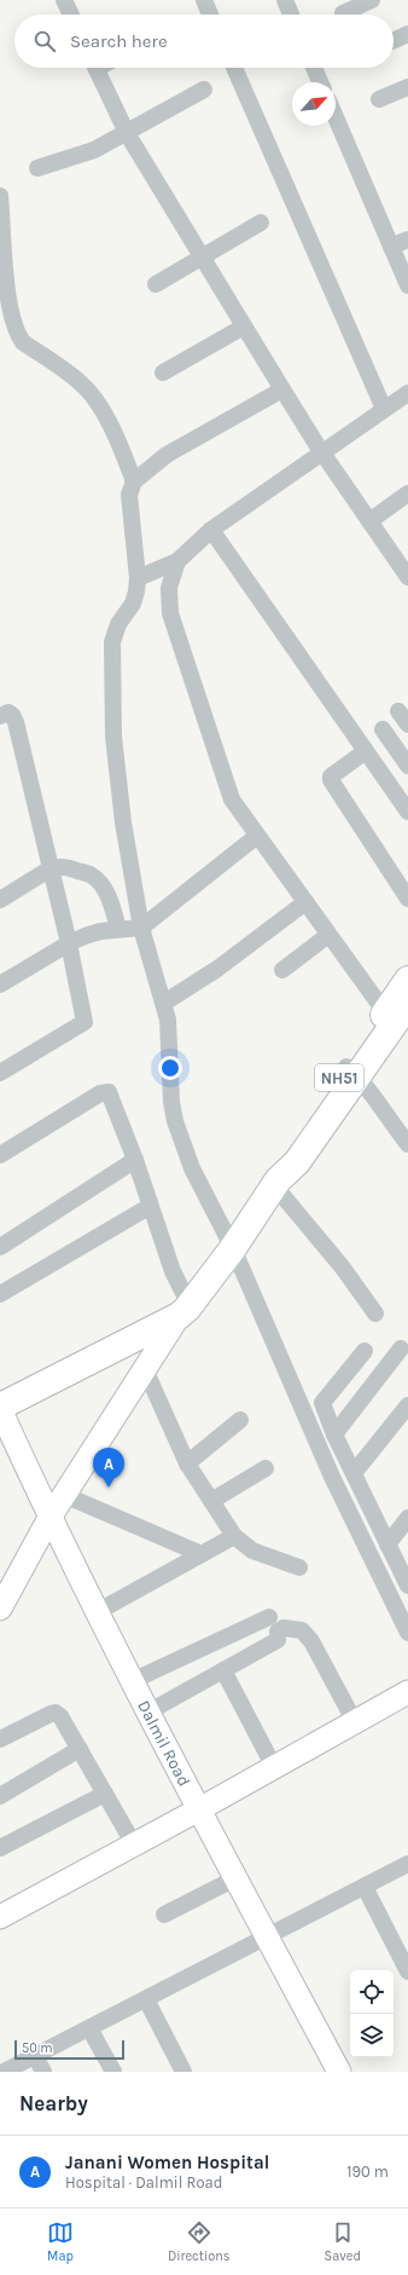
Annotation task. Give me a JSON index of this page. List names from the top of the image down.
{
  "streets": {
    "highway": ["NH51"],
    "street": ["Dalmil Road"]
  },
  "crossings": [
    ["NH51", "Dalmil Road"]
  ],
  "scale_bar": "50 m",
  "north": "top right",
  "page": {
    "search": "Search here",
    "pins": "A",
    "scale": "50 m",
    "heading": "Nearby",
    "list": [
      {
        "mark": "A",
        "name": "Janani Women Hospital",
        "note": "Hospital · Dalmil Road",
        "value": "190 m"
      }
    ],
    "nav": ["Map", "Directions", "Saved"]
  }
}
